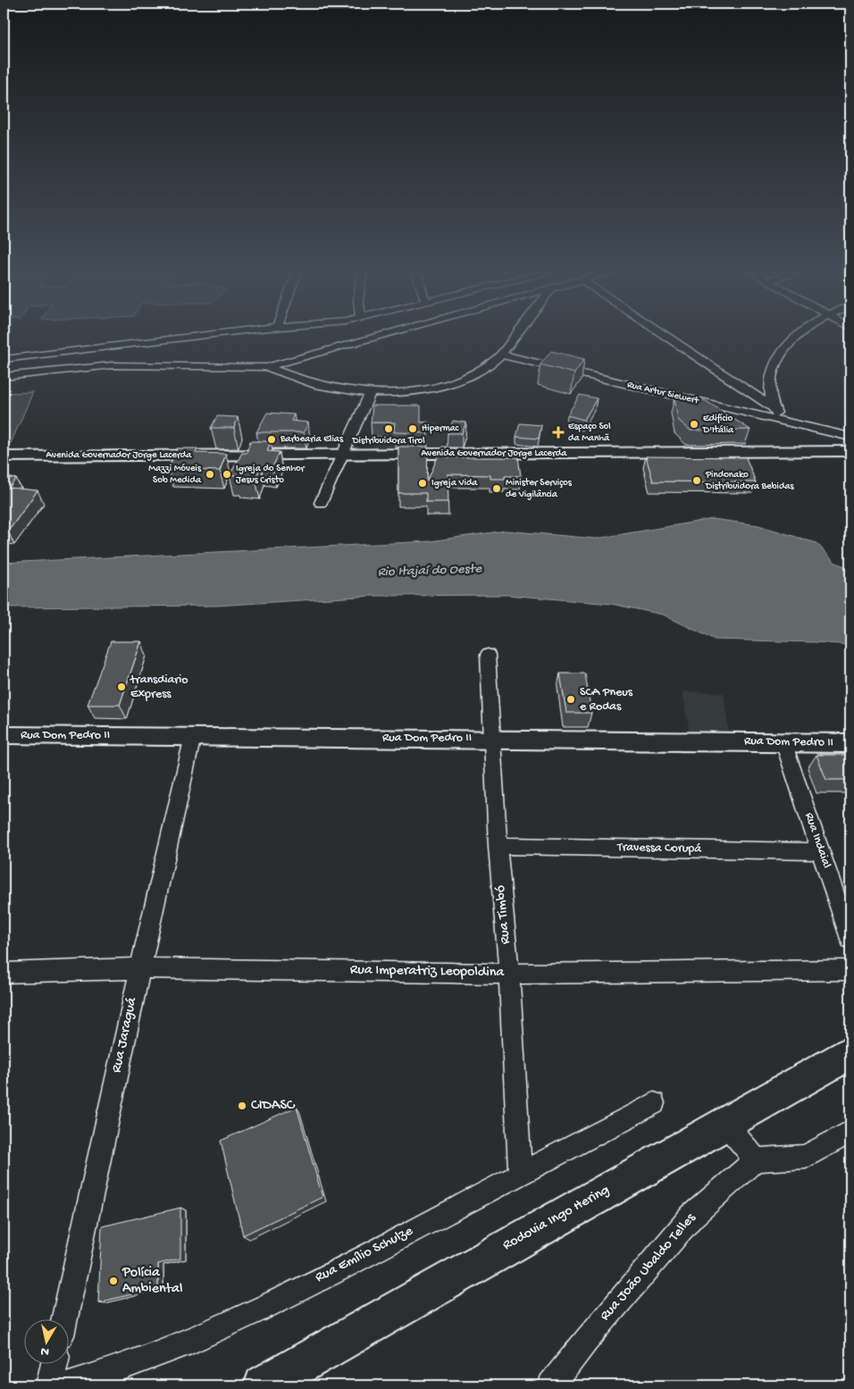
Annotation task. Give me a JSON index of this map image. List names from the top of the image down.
{
  "streets": {
    "highway": ["Rodovia Ingo Hering"],
    "main road": ["Avenida Governador Jorge Lacerda", "Rua Dom Pedro II"],
    "street": [
      "Rua Artur Siewert",
      "Rua Indaial",
      "Travessa Corupá",
      "Rua Timbó",
      "Rua Imperatriz Leopoldina",
      "Rua Jaraguá",
      "Rua Emílio Schulze",
      "Rua João Ubaldo Telles"
    ]
  },
  "crossings": [
    ["Rua Dom Pedro II", "Rua Indaial"],
    ["Rua Dom Pedro II", "Rua Timbó"],
    ["Rua Dom Pedro II", "Rua Jaraguá"],
    ["Rua Indaial", "Travessa Corupá"],
    ["Travessa Corupá", "Rua Timbó"],
    ["Rua Timbó", "Rua Imperatriz Leopoldina"],
    ["Rua Timbó", "Rua Emílio Schulze"],
    ["Rua Imperatriz Leopoldina", "Rua Jaraguá"]
  ],
  "water": ["Rio Itajaí do Oeste"],
  "places": {
    "other": [
      "Edifício D'Itália",
      "Distribuidora Tirol",
      "Hipermac",
      "Barbearia Elias",
      "Mazzi Móveis Sob Medida",
      "Igreja do Senhor Jesus Cristo",
      "Pindonako Distribuidora Bebidas",
      "Igreja Vida",
      "Minister Serviços de Vigilância",
      "transdiario Express",
      "SCA Pneus e Rodas",
      "CIDASC",
      "Polícia Ambiental"
    ],
    "health": ["Espaço Sol da Manhã"]
  },
  "north": "bottom"
}
